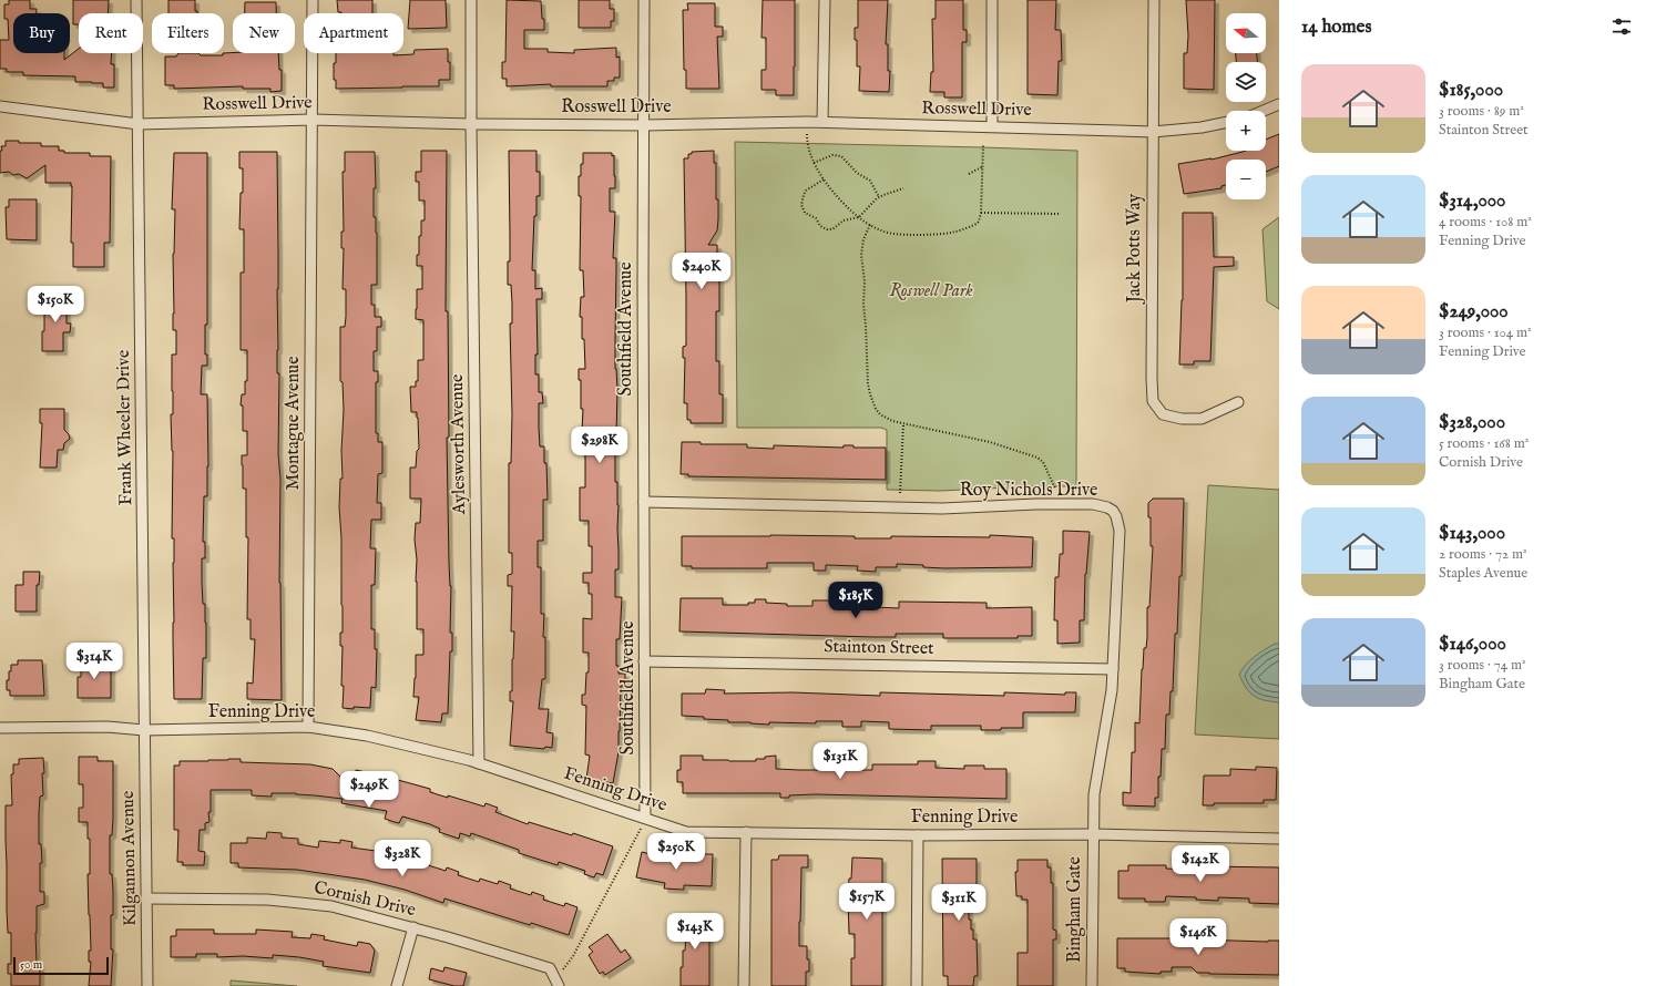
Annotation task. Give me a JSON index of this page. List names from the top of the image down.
{
  "streets": {
    "street": [
      "Rosswell Drive",
      "Jack Potts Way",
      "Southfield Avenue",
      "Montague Avenue",
      "Frank Wheeler Drive",
      "Aylesworth Avenue",
      "Roy Nichols Drive",
      "Stainton Street",
      "Fenning Drive",
      "Kilgannon Avenue",
      "Cornish Drive",
      "Bingham Gate"
    ]
  },
  "crossings": [
    ["Rosswell Drive", "Jack Potts Way"],
    ["Rosswell Drive", "Southfield Avenue"],
    ["Rosswell Drive", "Montague Avenue"],
    ["Rosswell Drive", "Frank Wheeler Drive"],
    ["Rosswell Drive", "Aylesworth Avenue"],
    ["Southfield Avenue", "Roy Nichols Drive"],
    ["Southfield Avenue", "Stainton Street"],
    ["Southfield Avenue", "Fenning Drive"],
    ["Montague Avenue", "Fenning Drive"],
    ["Frank Wheeler Drive", "Fenning Drive"],
    ["Frank Wheeler Drive", "Kilgannon Avenue"],
    ["Aylesworth Avenue", "Fenning Drive"],
    ["Roy Nichols Drive", "Stainton Street"],
    ["Roy Nichols Drive", "Fenning Drive"],
    ["Roy Nichols Drive", "Bingham Gate"],
    ["Fenning Drive", "Kilgannon Avenue"],
    ["Fenning Drive", "Bingham Gate"],
    ["Kilgannon Avenue", "Cornish Drive"]
  ],
  "parks": ["Roswell Park"],
  "scale_bar": "50 m",
  "north": "left",
  "page": {
    "heading": "14 homes",
    "map_buttons": ["+", "−"],
    "chip": [
      "Buy",
      "Rent",
      "Filters",
      "New",
      "Apartment"
    ],
    "list": [
      {
        "name": "$185,000",
        "note": "3 rooms · 89 m² · Stainton Street"
      },
      {
        "name": "$314,000",
        "note": "4 rooms · 108 m² · Fenning Drive"
      },
      {
        "name": "$249,000",
        "note": "3 rooms · 104 m² · Fenning Drive"
      },
      {
        "name": "$328,000",
        "note": "5 rooms · 168 m² · Cornish Drive"
      },
      {
        "name": "$143,000",
        "note": "2 rooms · 72 m² · Staples Avenue"
      },
      {
        "name": "$146,000",
        "note": "3 rooms · 74 m² · Bingham Gate"
      }
    ],
    "price": [
      "$240K",
      "$150K",
      "$298K",
      "$185K",
      "$314K",
      "$131K",
      "$249K",
      "$250K",
      "$328K",
      "$142K",
      "$157K",
      "$311K",
      "$143K",
      "$146K"
    ],
    "scale": "50 m"
  }
}
